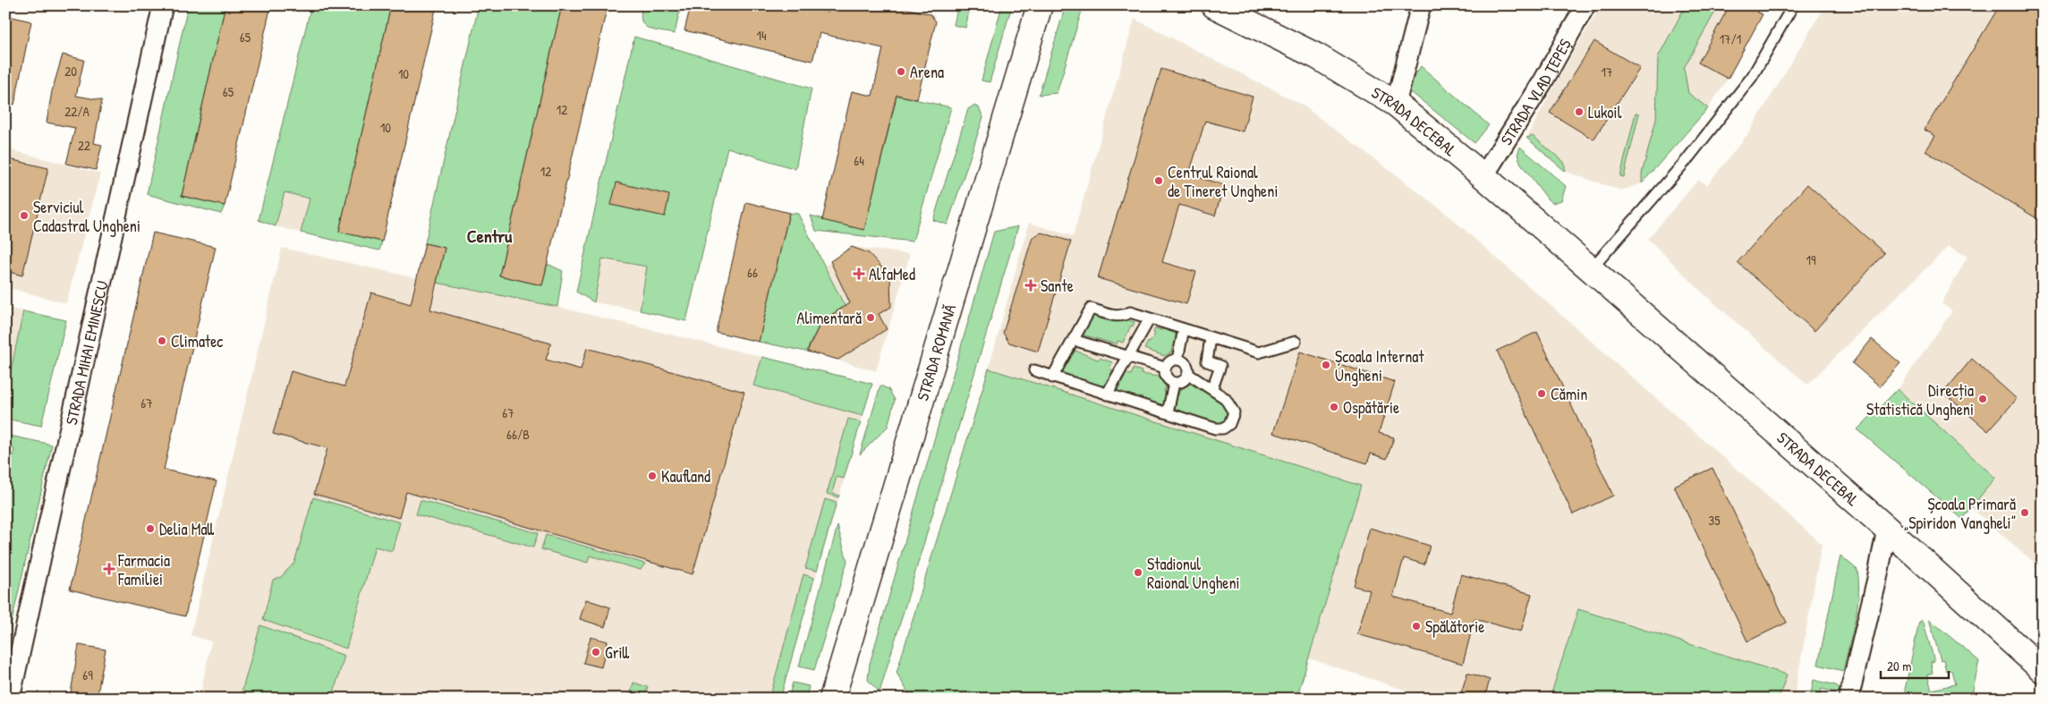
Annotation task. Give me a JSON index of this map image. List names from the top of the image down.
{
  "streets": {
    "main road": ["STRADA DECEBAL", "STRADA ROMANĂ"],
    "street": ["STRADA VLAD ŢEPEȘ", "STRADA MIHAI EMINESCU"]
  },
  "crossings": [
    ["STRADA VLAD ŢEPEȘ", "STRADA DECEBAL"]
  ],
  "districts": ["Centru"],
  "places": {
    "other": [
      "Arena",
      "Lukoil",
      "Centrul Raional de Tineret Ungheni",
      "Serviciul Cadastral Ungheni",
      "Alimentară",
      "Climatec",
      "Școala Internat Ungheni",
      "Cămin",
      "Direcția Statistică Ungheni",
      "Ospătărie",
      "Kaufland",
      "Școala Primară „Spiridon Vangheli”",
      "Delia Mall",
      "Stadionul Raional Ungheni",
      "Spălătorie",
      "Grill"
    ],
    "health": ["AlfaMed", "Sante", "Farmacia Familiei"]
  },
  "house_numbers": [
    "14",
    "65",
    "17/1",
    "20",
    "17",
    "10",
    "65",
    "12",
    "22/A",
    "10",
    "22",
    "64",
    "12",
    "19",
    "66",
    "67",
    "67",
    "66/B",
    "35",
    "69"
  ],
  "scale_bar": "20 m"
}
